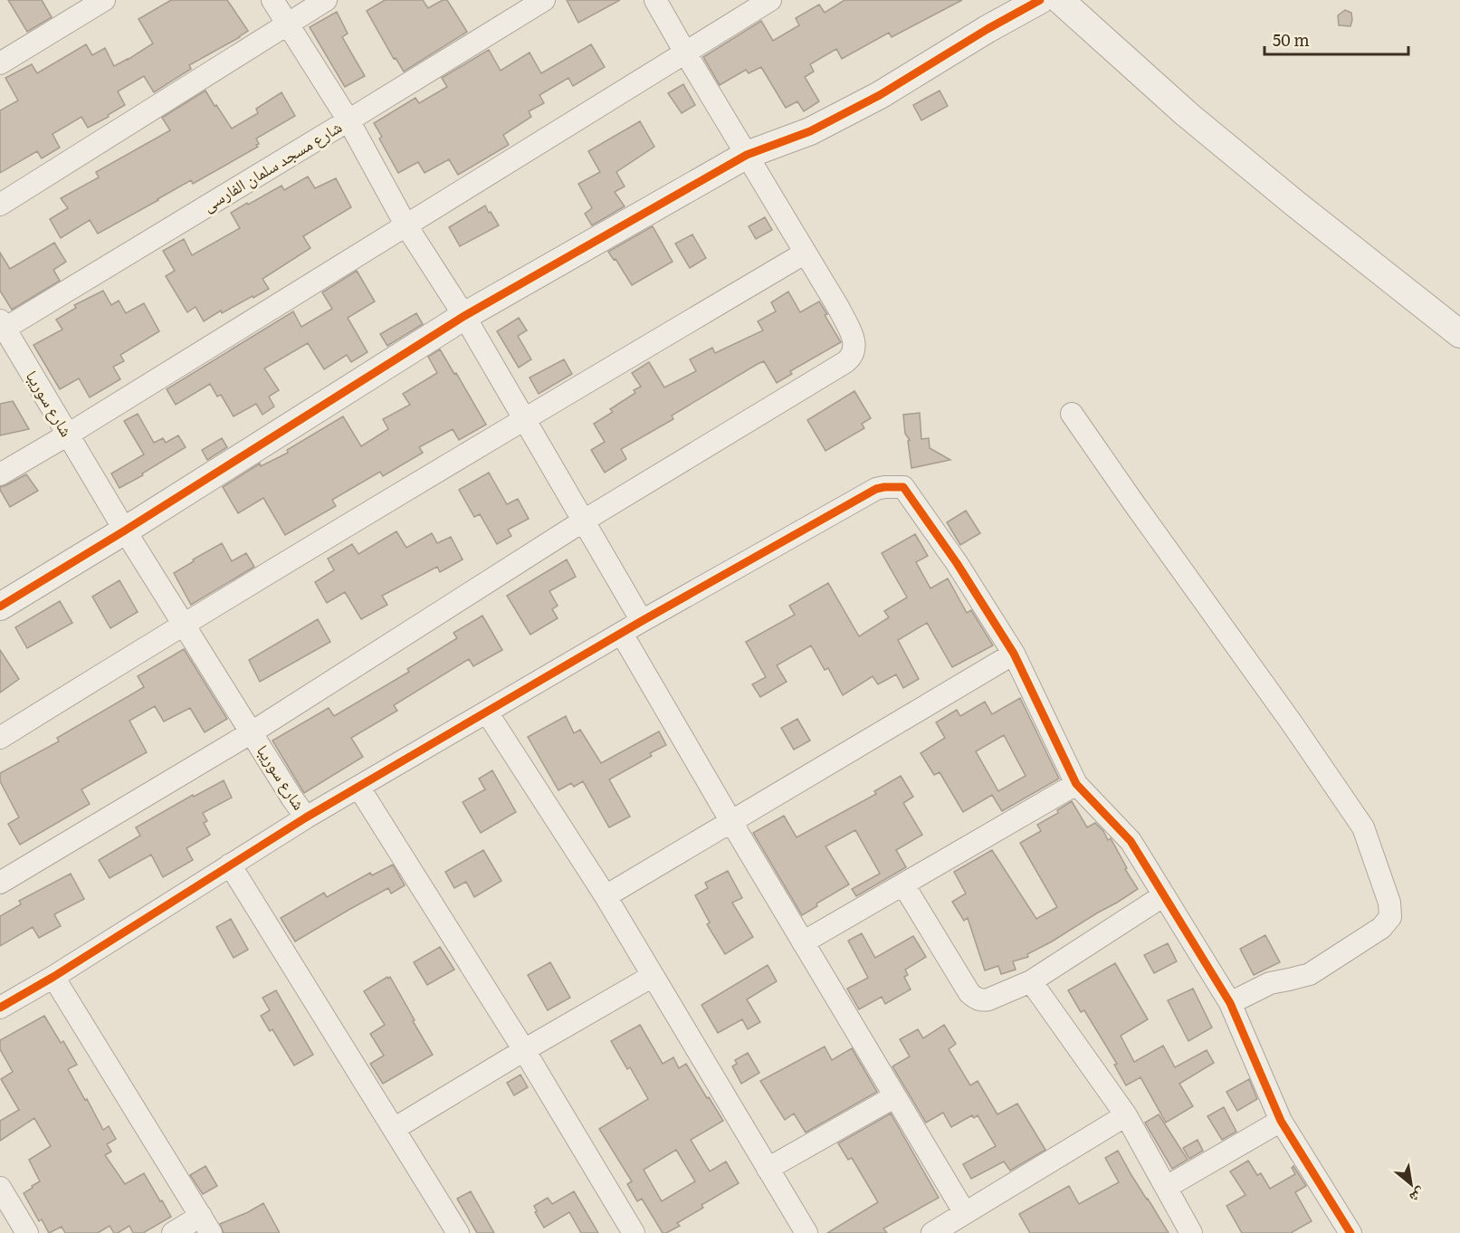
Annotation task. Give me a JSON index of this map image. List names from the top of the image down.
{
  "streets": {
    "street": ["شارع مسجد سلمان الفارسى", "شارع سوريبا"]
  },
  "crossings": [
    ["شارع مسجد سلمان الفارسى", "شارع سوريبا"]
  ],
  "scale_bar": "50 m",
  "north": "bottom right"
}
